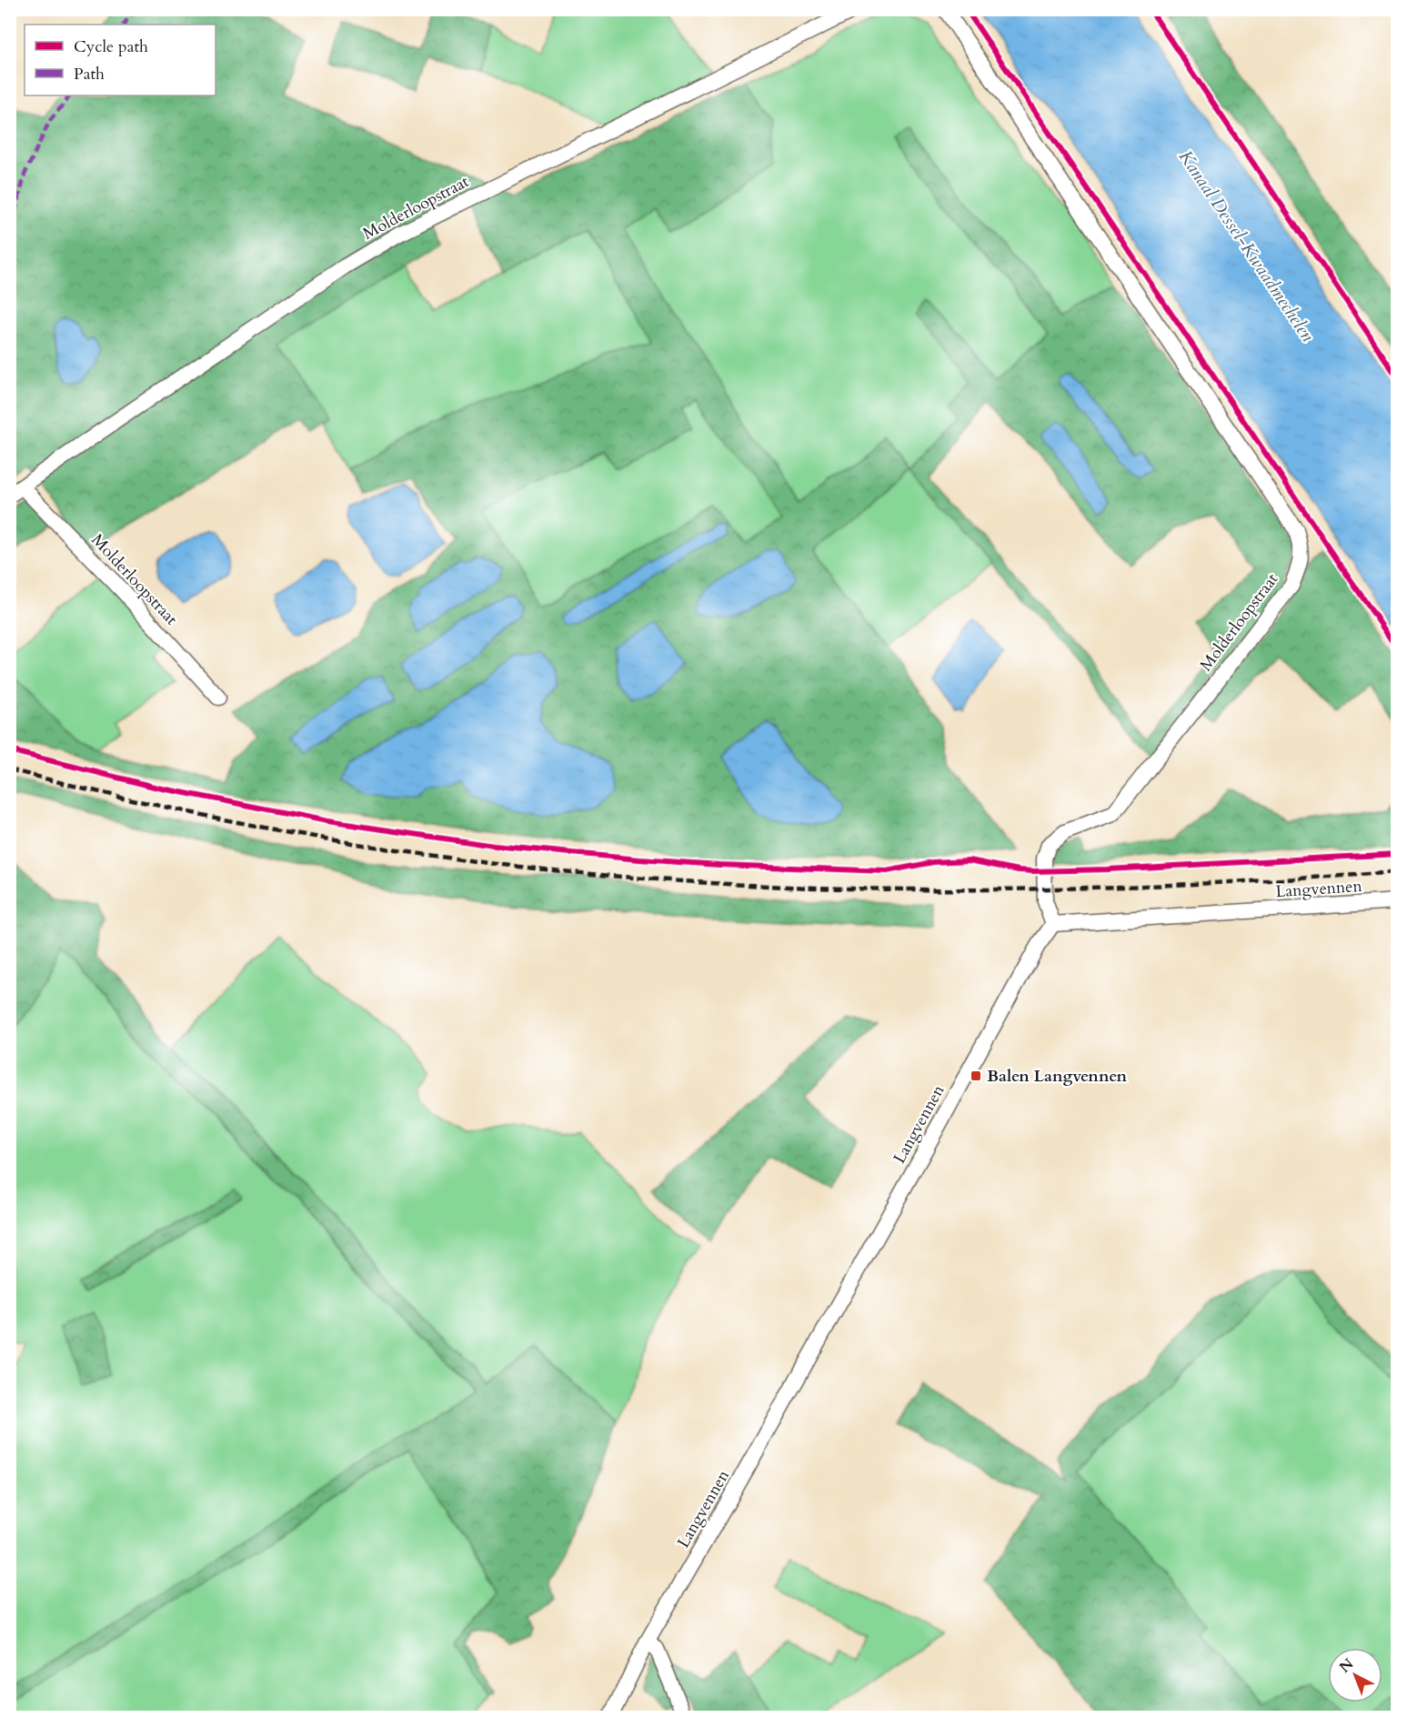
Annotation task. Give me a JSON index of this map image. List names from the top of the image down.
{
  "streets": {
    "street": ["Molderloopstraat", "Langvennen"]
  },
  "crossings": [
    ["Molderloopstraat", "Langvennen"]
  ],
  "water": ["Kanaal Dessel-Kwaadmechelen"],
  "places": {
    "transit": ["Balen Langvennen"]
  },
  "legend": ["Cycle path", "Path"],
  "north": "top left"
}
